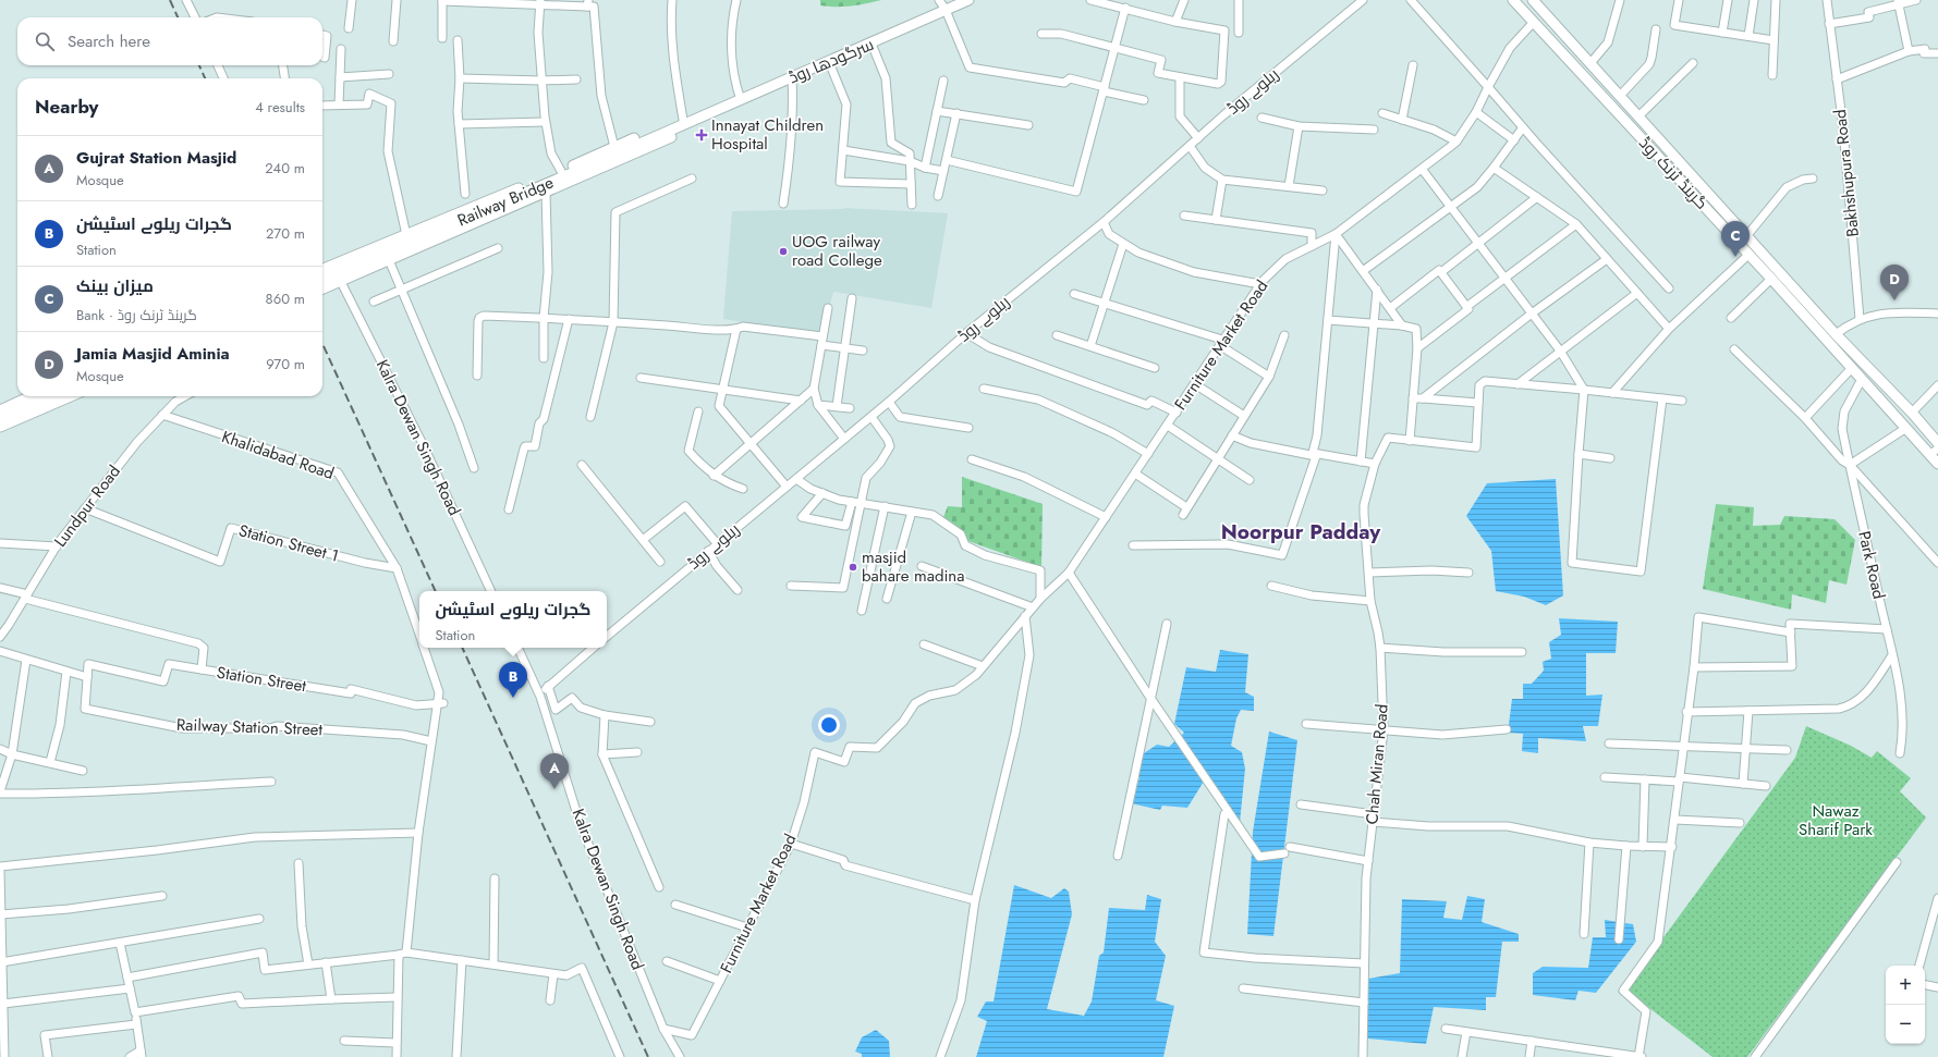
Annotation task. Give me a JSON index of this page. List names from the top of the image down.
{
  "streets": {
    "main road": ["سرگودھا روڈ", "گرینڈ ٹرنک روڈ", "Railway Bridge"],
    "street": [
      "ریلوے روڈ",
      "Bakhshupura Road",
      "Furniture Market Road",
      "Kalra Dewan Singh Road",
      "Khalidabad Road",
      "Lundpur Road",
      "Station Street 1",
      "Park Road",
      "Station Street",
      "Railway Station Street",
      "Chah Miran Road"
    ]
  },
  "crossings": [
    ["سرگودھا روڈ", "Railway Bridge"],
    ["گرینڈ ٹرنک روڈ", "Furniture Market Road"],
    ["گرینڈ ٹرنک روڈ", "Park Road"],
    ["Furniture Market Road", "Kalra Dewan Singh Road"],
    ["Khalidabad Road", "Lundpur Road"],
    ["Khalidabad Road", "Station Street 1"],
    ["Khalidabad Road", "Station Street"],
    ["Lundpur Road", "Station Street 1"],
    ["Lundpur Road", "Station Street"]
  ],
  "districts": ["Noorpur Padday"],
  "parks": ["Nawaz Sharif Park"],
  "places": {
    "health": ["Innayat Children Hospital"],
    "other": ["UOG railway road College", "masjid bahare madina"]
  },
  "page": {
    "search": "Search here",
    "heading": ["Nearby", "4 results"],
    "list": [
      {
        "mark": "A",
        "name": "Gujrat Station Masjid",
        "note": "Mosque",
        "value": "240 m"
      },
      {
        "mark": "B",
        "name": "گجرات ریلوے اسٹیشن",
        "note": "Station",
        "value": "270 m"
      },
      {
        "mark": "C",
        "name": "میزان بینک",
        "note": "Bank · گرینڈ ٹرنک روڈ",
        "value": "860 m"
      },
      {
        "mark": "D",
        "name": "Jamia Masjid Aminia",
        "note": "Mosque",
        "value": "970 m"
      }
    ],
    "pins": [
      "C",
      "D",
      "B",
      "A"
    ],
    "popup": ["گجرات ریلوے اسٹیشن", "Station"],
    "map_buttons": ["+", "−"]
  }
}
